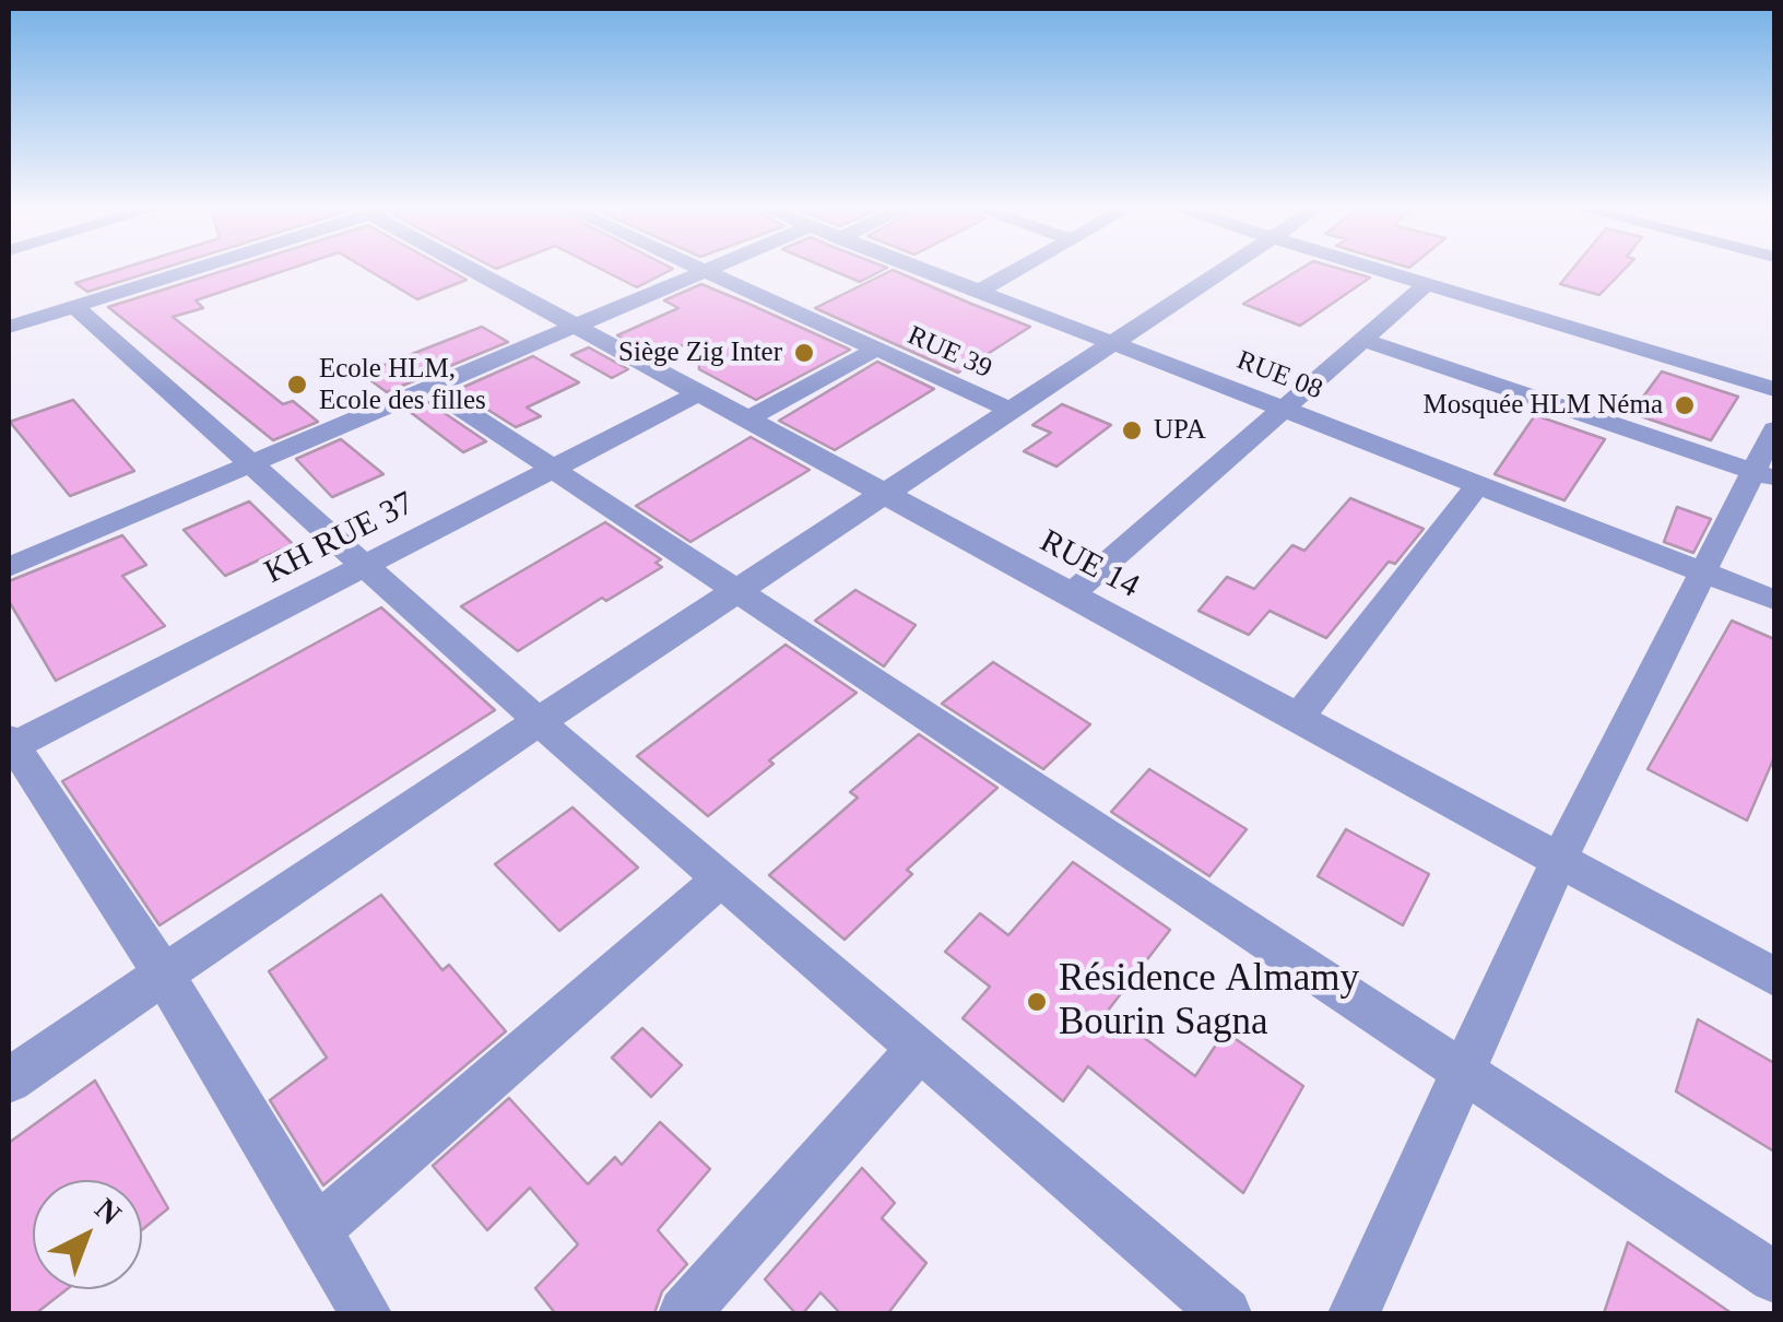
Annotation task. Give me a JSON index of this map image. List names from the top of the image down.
{
  "streets": {
    "street": [
      "RUE 39",
      "RUE 08",
      "KH RUE 37",
      "RUE 14"
    ]
  },
  "crossings": [
    ["KH RUE 37", "RUE 14"]
  ],
  "places": [
    "Siège Zig Inter",
    "Ecole HLM, Ecole des filles",
    "Mosquée HLM Néma",
    "UPA",
    "Résidence Almamy Bourin Sagna"
  ],
  "north": "top right"
}
